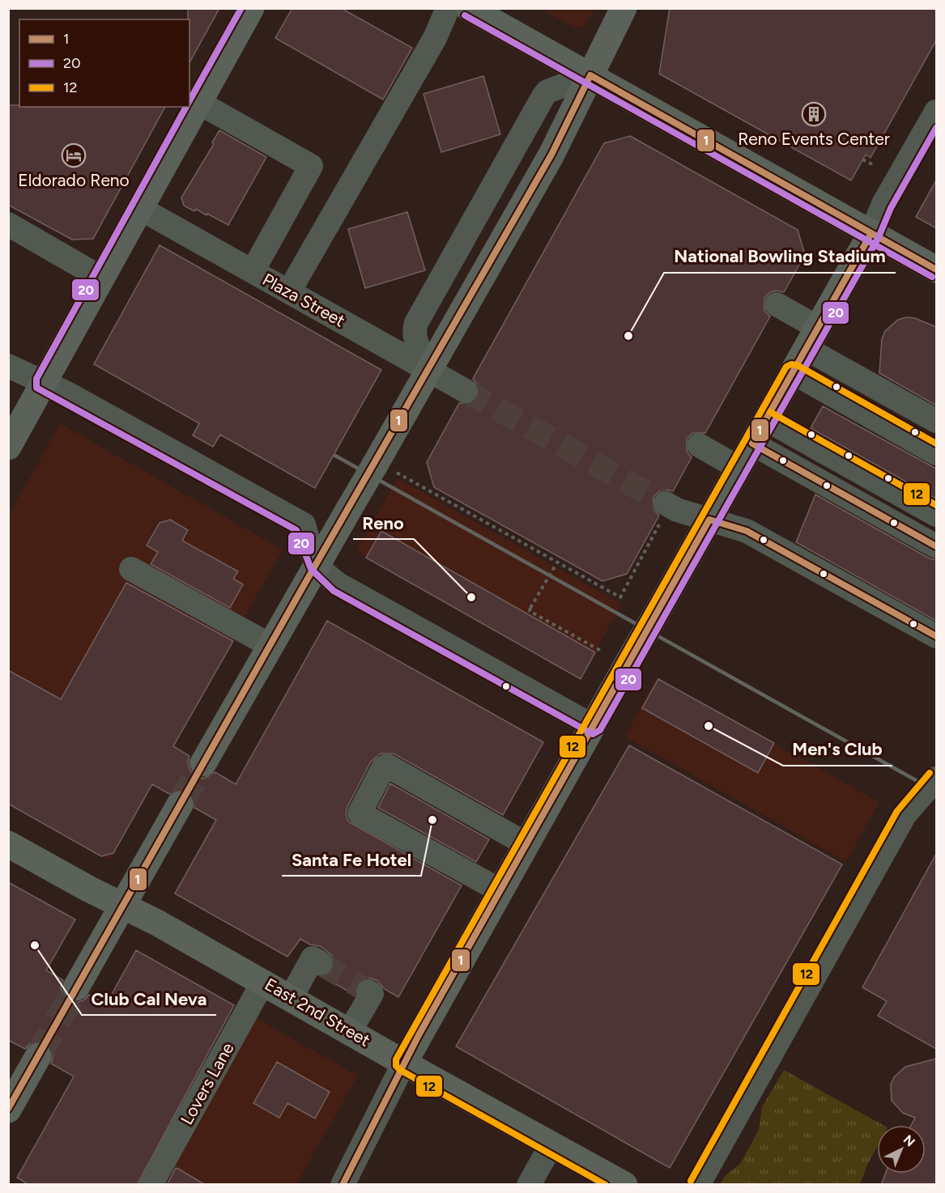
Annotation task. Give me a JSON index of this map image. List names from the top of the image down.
{
  "streets": {
    "main road": ["East 2nd Street"],
    "street": ["Plaza Street", "Lovers Lane"]
  },
  "crossings": [
    ["East 2nd Street", "Lovers Lane"]
  ],
  "places": {
    "building": ["Reno Events Center"],
    "hotel": ["Eldorado Reno"],
    "other": [
      "National Bowling Stadium",
      "Reno",
      "Men's Club",
      "Santa Fe Hotel",
      "Club Cal Neva"
    ]
  },
  "lines": ["transit line 20", "transit line 1", "transit line 12"],
  "legend": ["1", "20", "12"],
  "north": "top right"
}
